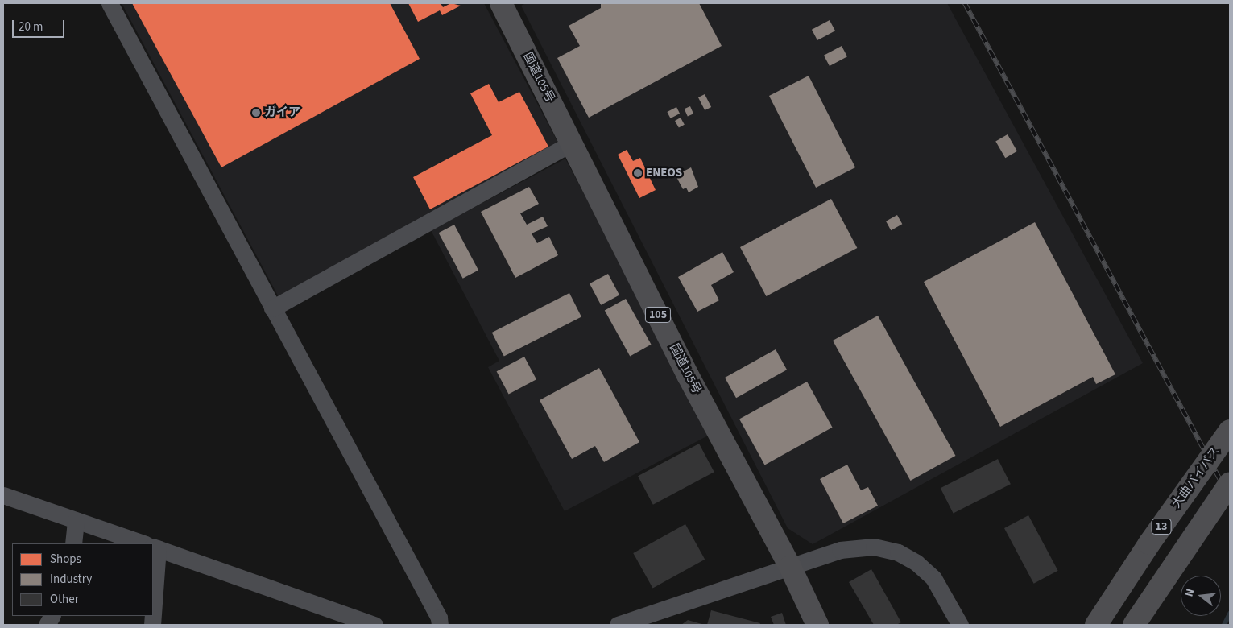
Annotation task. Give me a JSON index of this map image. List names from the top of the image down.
{
  "streets": {
    "highway": [
      "国道105号",
      "105",
      "大曲バイパス",
      "13"
    ]
  },
  "places": ["ガイア", "ENEOS"],
  "legend": ["Shops", "Industry", "Other"],
  "scale_bar": "20 m",
  "north": "left"
}
